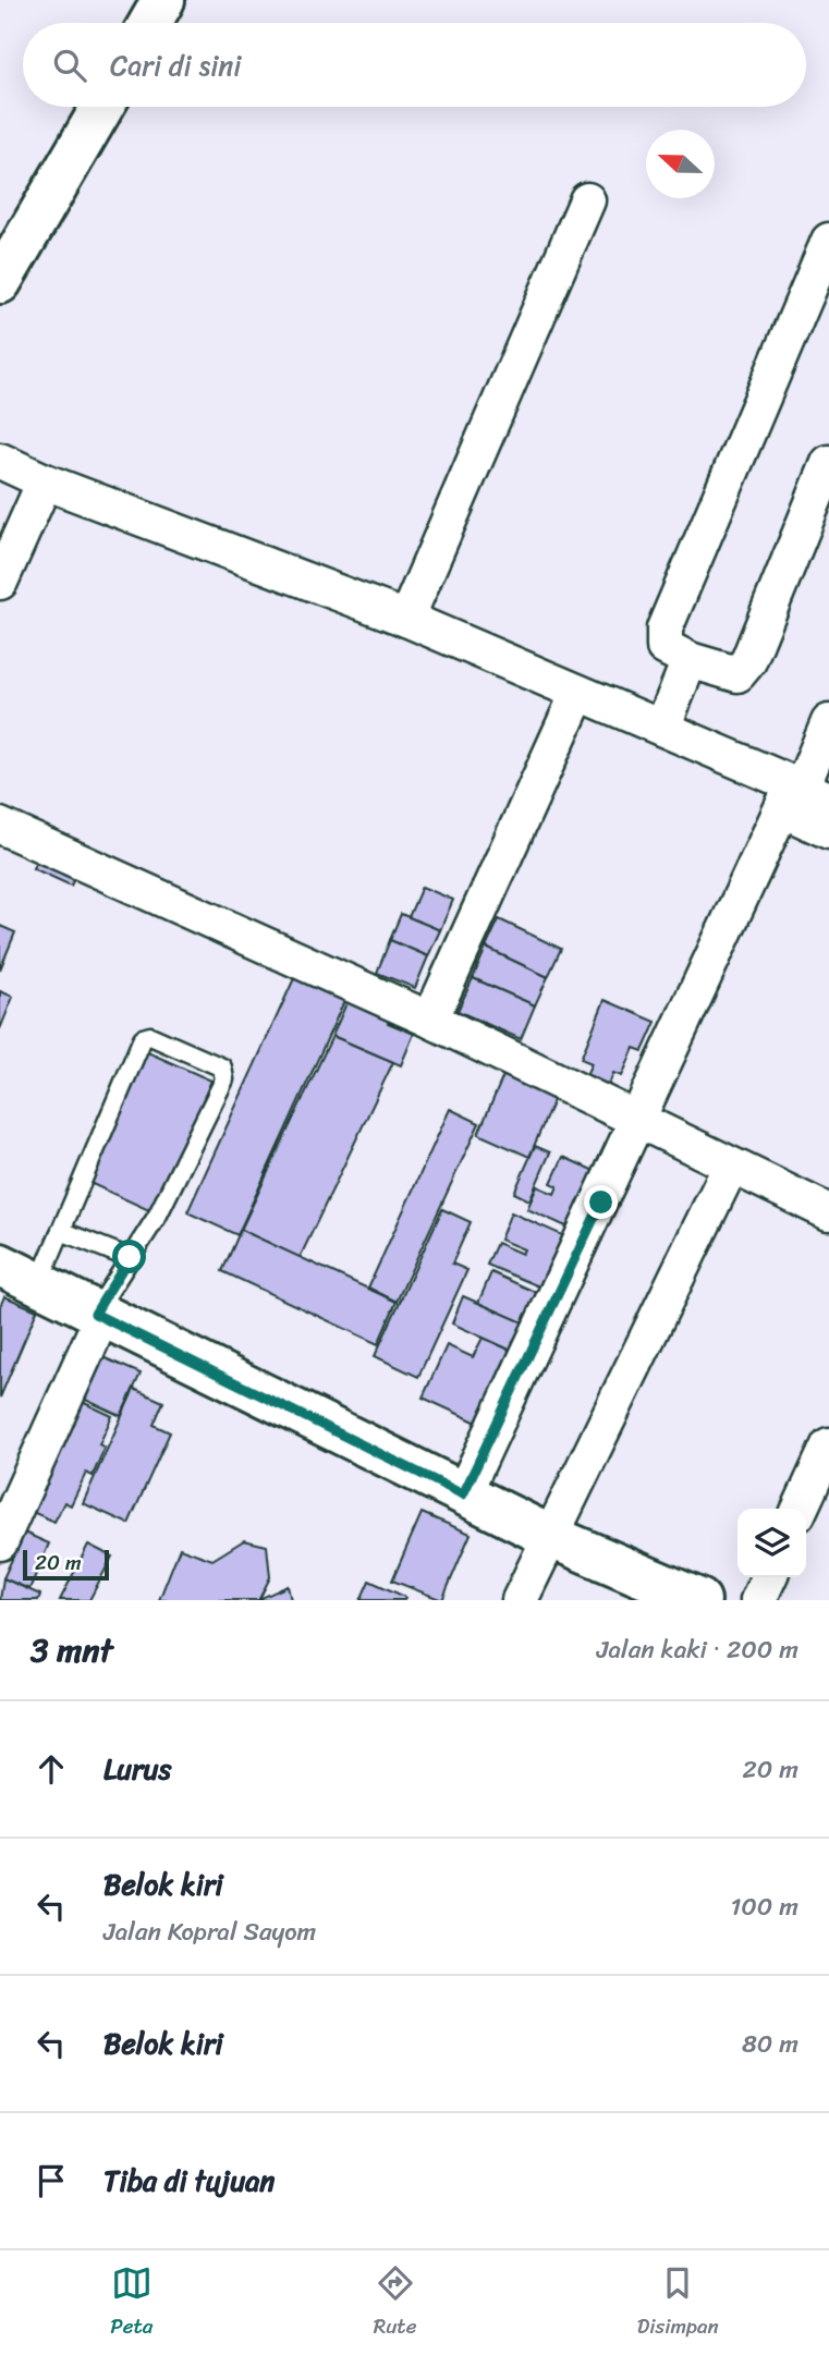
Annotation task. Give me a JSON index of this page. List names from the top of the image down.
{
  "scale_bar": "20 m",
  "north": "left",
  "page": {
    "search": "Cari di sini",
    "scale": "20 m",
    "heading": ["3 mnt", "Jalan kaki · 200 m"],
    "list": [
      ["Lurus", "20 m"],
      ["Belok kiri", "Jalan Kopral Sayom", "100 m"],
      ["Belok kiri", "80 m"],
      "Tiba di tujuan"
    ],
    "nav": ["Peta", "Rute", "Disimpan"]
  }
}
